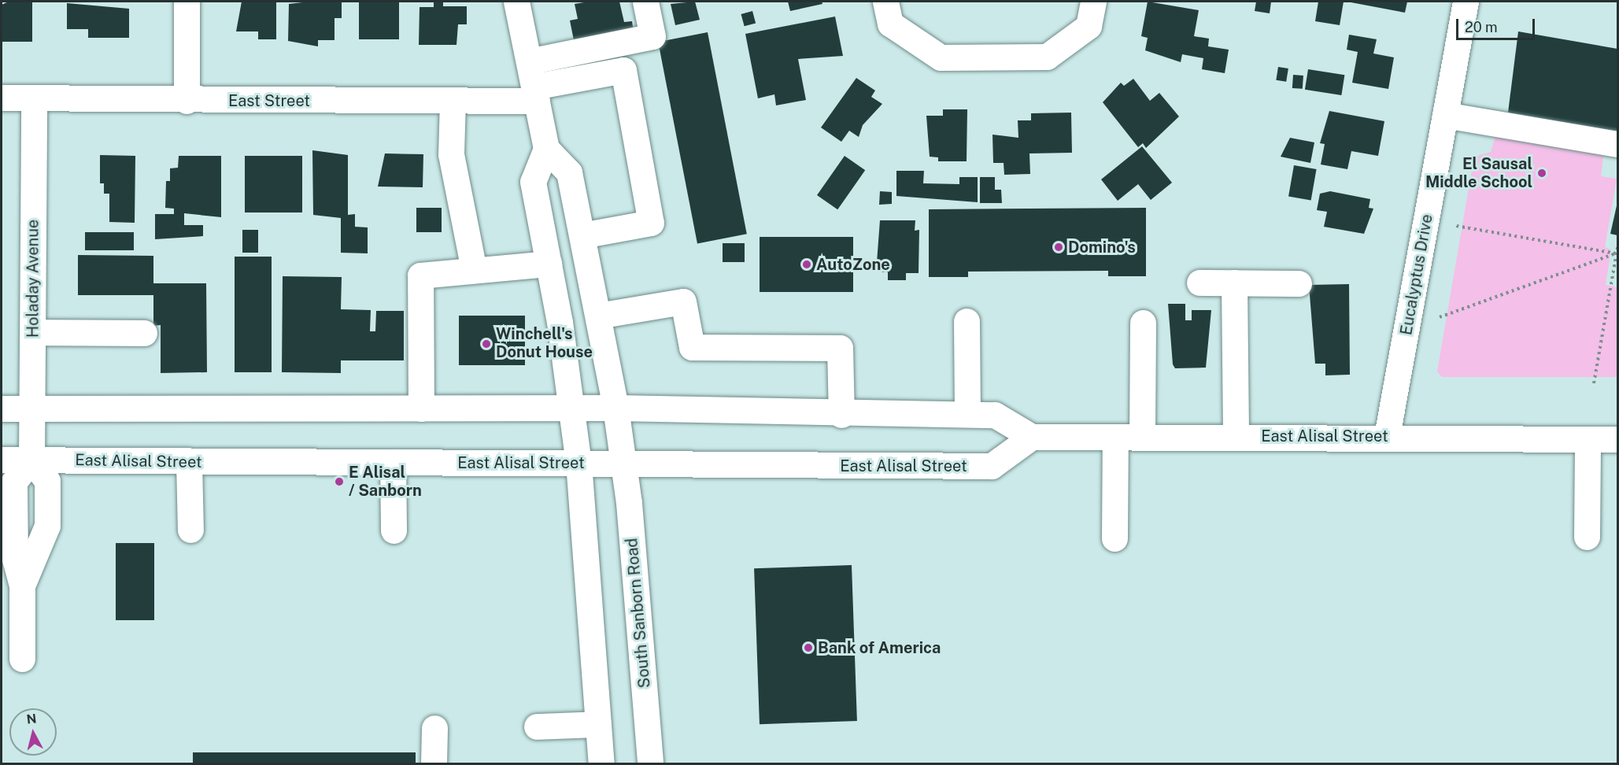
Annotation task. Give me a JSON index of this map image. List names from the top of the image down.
{
  "streets": {
    "main road": [
      "East Street",
      "Eucalyptus Drive",
      "Holaday Avenue",
      "East Alisal Street",
      "South Sanborn Road"
    ]
  },
  "crossings": [
    ["East Street", "Holaday Avenue"],
    ["East Street", "South Sanborn Road"],
    ["Eucalyptus Drive", "East Alisal Street"],
    ["Holaday Avenue", "East Alisal Street"],
    ["East Alisal Street", "South Sanborn Road"]
  ],
  "places": [
    "El Sausal Middle School",
    "Domino's",
    "AutoZone",
    "Winchell's Donut House",
    "E Alisal / Sanborn",
    "Bank of America"
  ],
  "scale_bar": "20 m",
  "north": "top"
}
